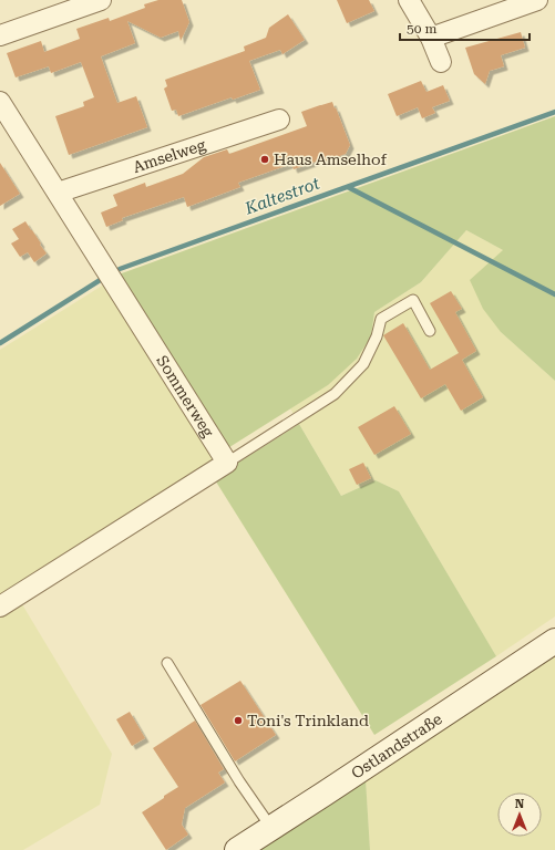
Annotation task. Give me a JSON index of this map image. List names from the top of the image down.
{
  "streets": {
    "main road": ["Ostlandstraße"],
    "street": ["Amselweg", "Sommerweg"]
  },
  "crossings": [
    ["Amselweg", "Sommerweg"]
  ],
  "water": ["Kaltestrot"],
  "places": ["Haus Amselhof", "Toni's Trinkland"],
  "scale_bar": "50 m",
  "north": "top"
}
